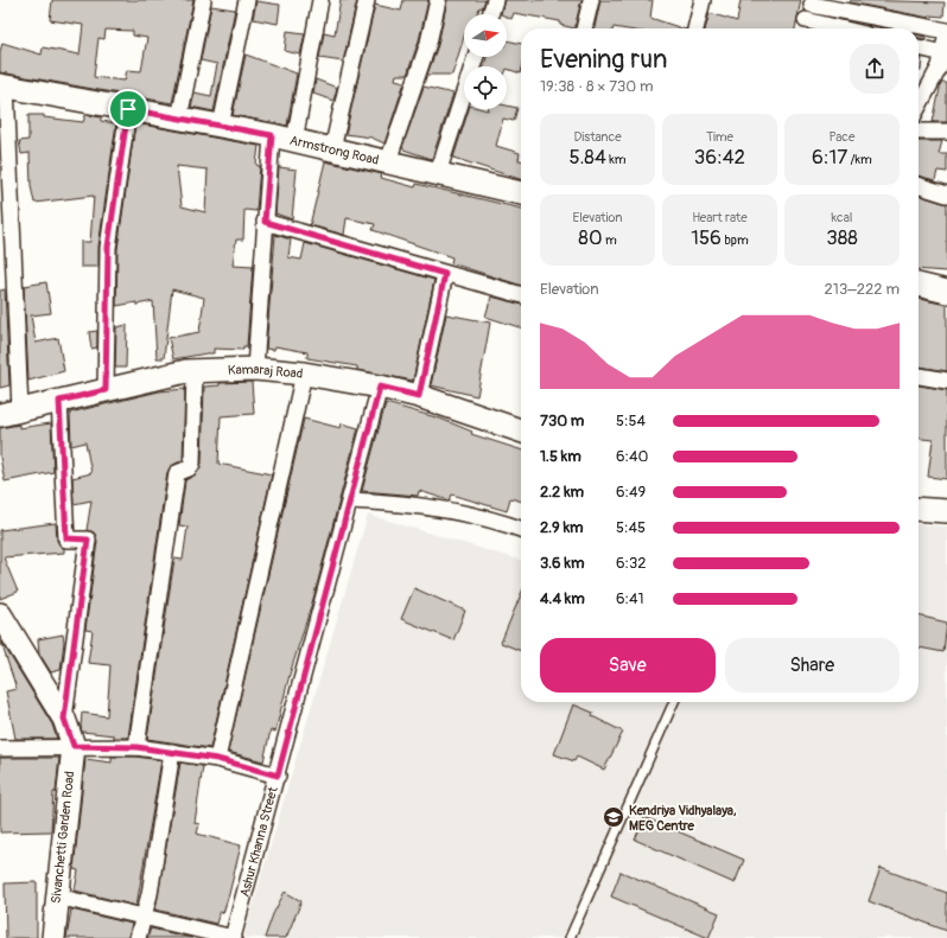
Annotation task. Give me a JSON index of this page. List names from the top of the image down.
{
  "streets": {
    "street": [
      "Armstrong Road",
      "Kamaraj Road",
      "Sivanchetti Garden Road",
      "Ashur Khanna Street"
    ]
  },
  "crossings": [
    ["Kamaraj Road", "Ashur Khanna Street"]
  ],
  "places": {
    "school or university": ["Kendriya Vidhyalaya, MEG Centre"]
  },
  "north": "right",
  "page": {
    "heading": ["Evening run", "19:38 · 8 × 730 m"],
    "stats": [
      ["Distance", "5.84 km"],
      ["Time", "36:42"],
      ["Pace", "6:17 /km"],
      ["Elevation", "80 m"],
      ["Heart rate", "156 bpm"],
      ["kcal", "388"]
    ],
    "chart": ["Elevation", "213–222 m"],
    "list": [
      {
        "name": "730 m",
        "note": "5:54"
      },
      {
        "name": "1.5 km",
        "note": "6:40"
      },
      {
        "name": "2.2 km",
        "note": "6:49"
      },
      {
        "name": "2.9 km",
        "note": "5:45"
      },
      {
        "name": "3.6 km",
        "note": "6:32"
      },
      {
        "name": "4.4 km",
        "note": "6:41"
      }
    ],
    "buttons": ["Save", "Share"]
  }
}
